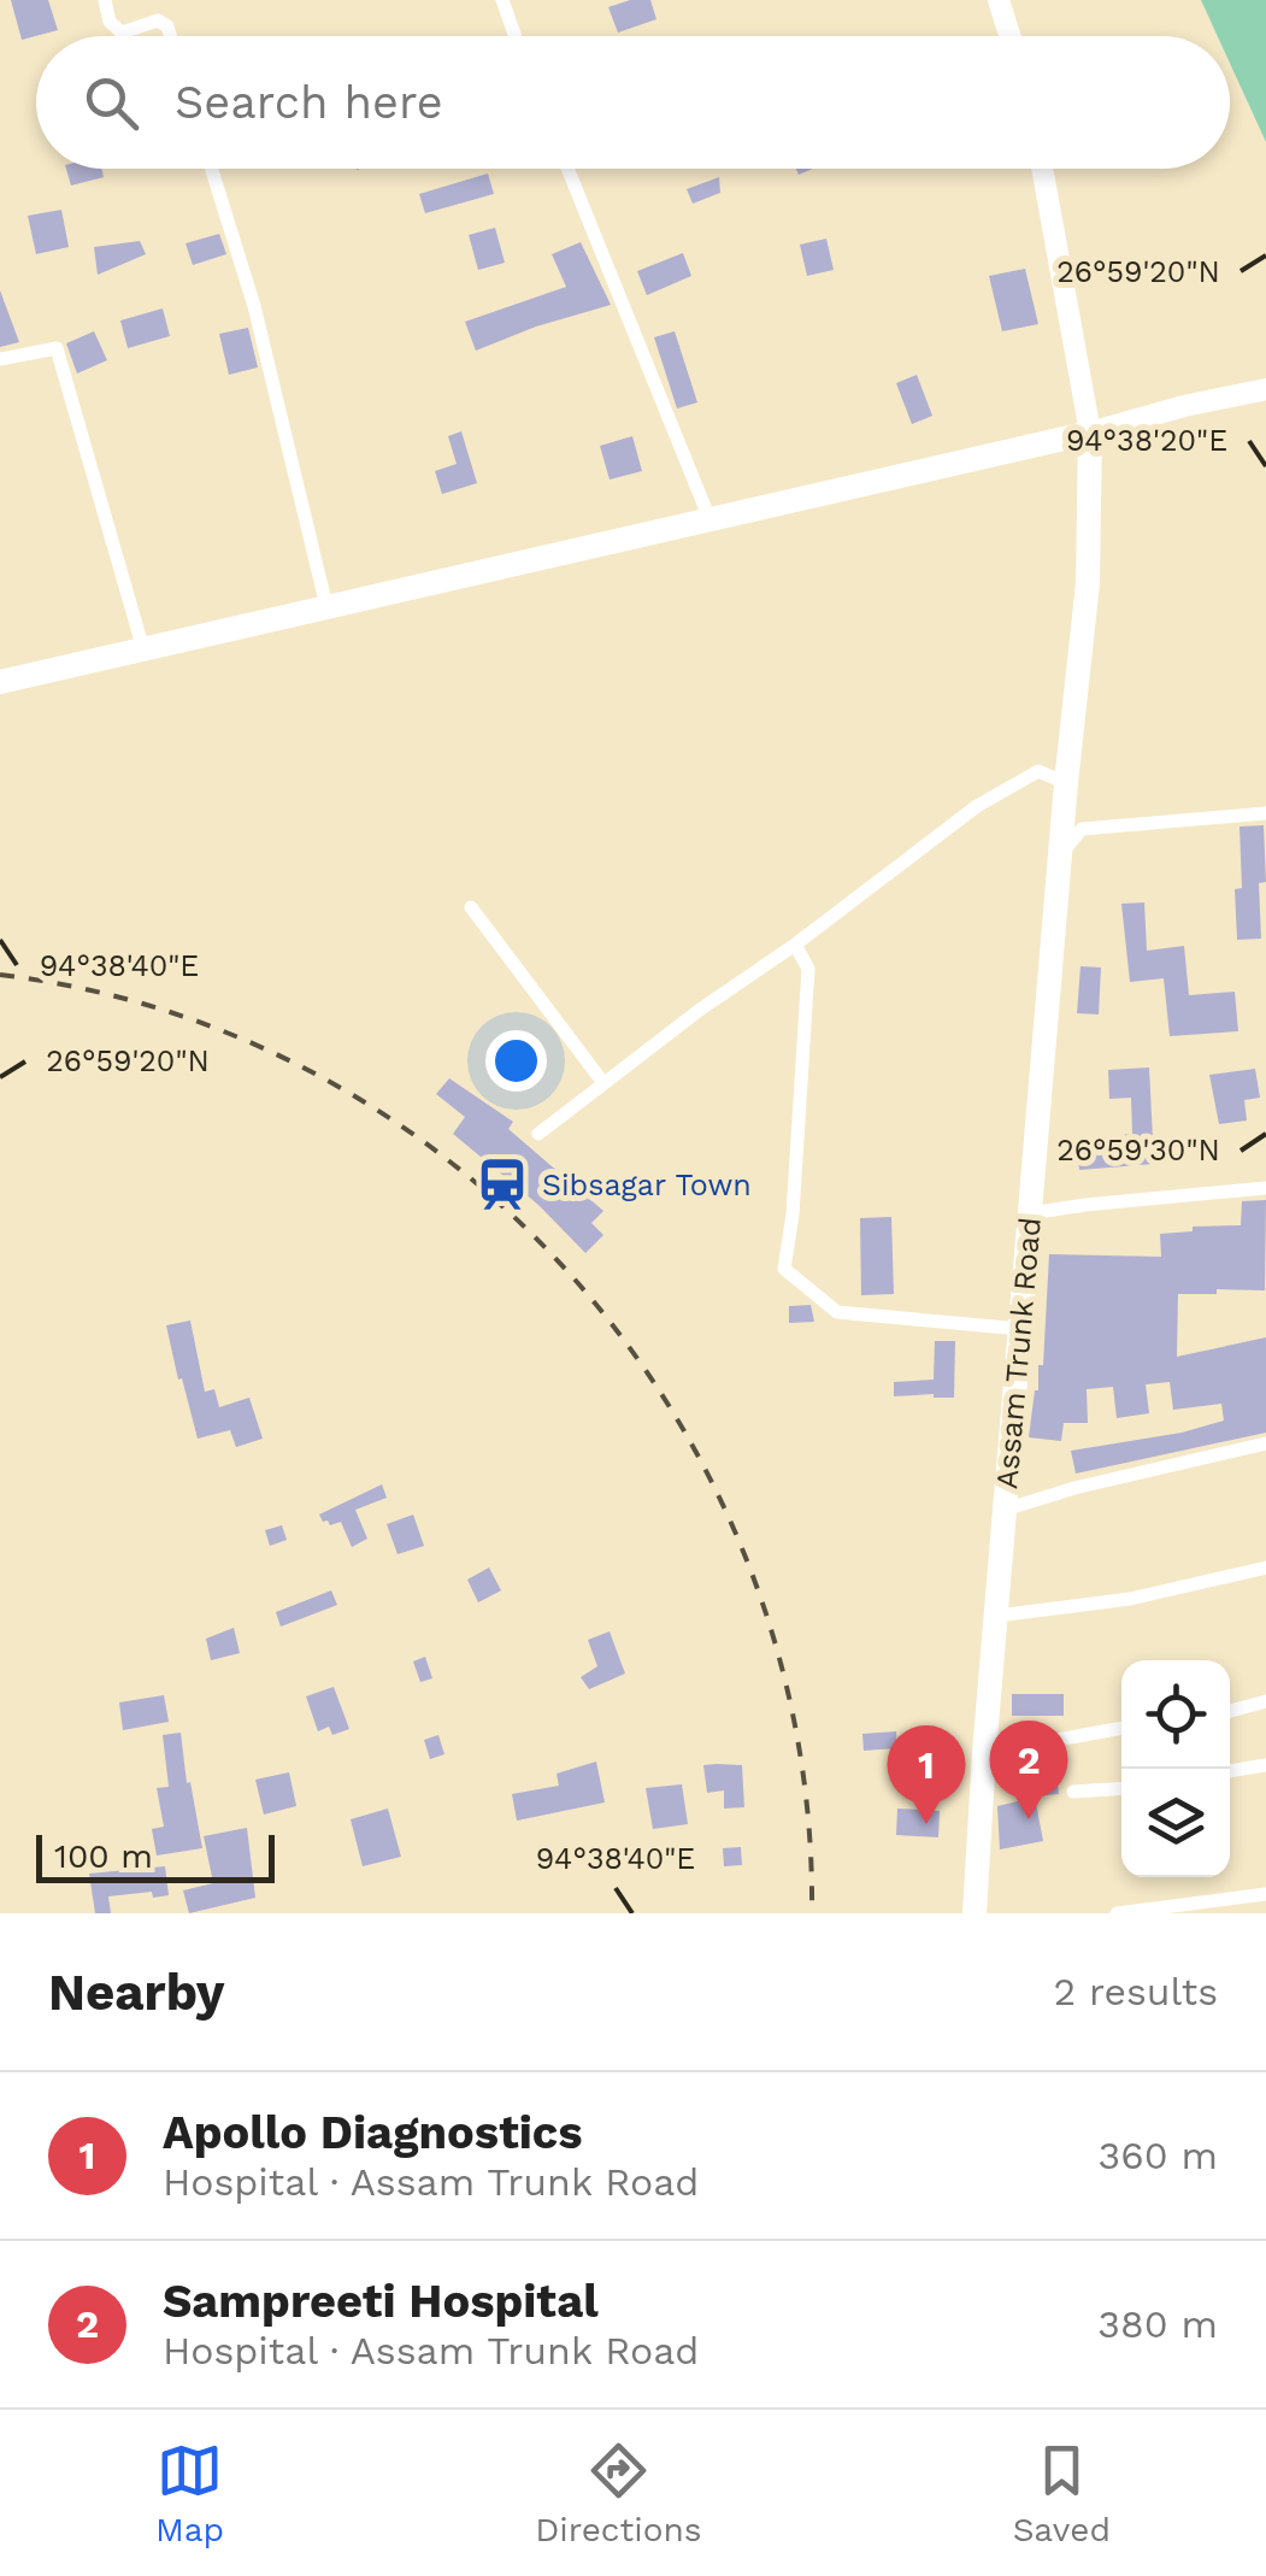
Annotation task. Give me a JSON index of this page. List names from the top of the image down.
{
  "streets": {
    "highway": ["Assam Trunk Road"]
  },
  "places": {
    "station": ["Sibsagar Town"]
  },
  "scale_bar": "100 m",
  "page": {
    "search": "Search here",
    "pins": ["2", "1"],
    "scale": "100 m",
    "heading": ["Nearby", "2 results"],
    "list": [
      {
        "mark": "1",
        "name": "Apollo Diagnostics",
        "note": "Hospital · Assam Trunk Road",
        "value": "360 m"
      },
      {
        "mark": "2",
        "name": "Sampreeti Hospital",
        "note": "Hospital · Assam Trunk Road",
        "value": "380 m"
      }
    ],
    "nav": ["Map", "Directions", "Saved"]
  },
  "coordinates": [
    "26°59'20\"N",
    "94°38'20\"E",
    "94°38'40\"E",
    "26°59'30\"N"
  ]
}
